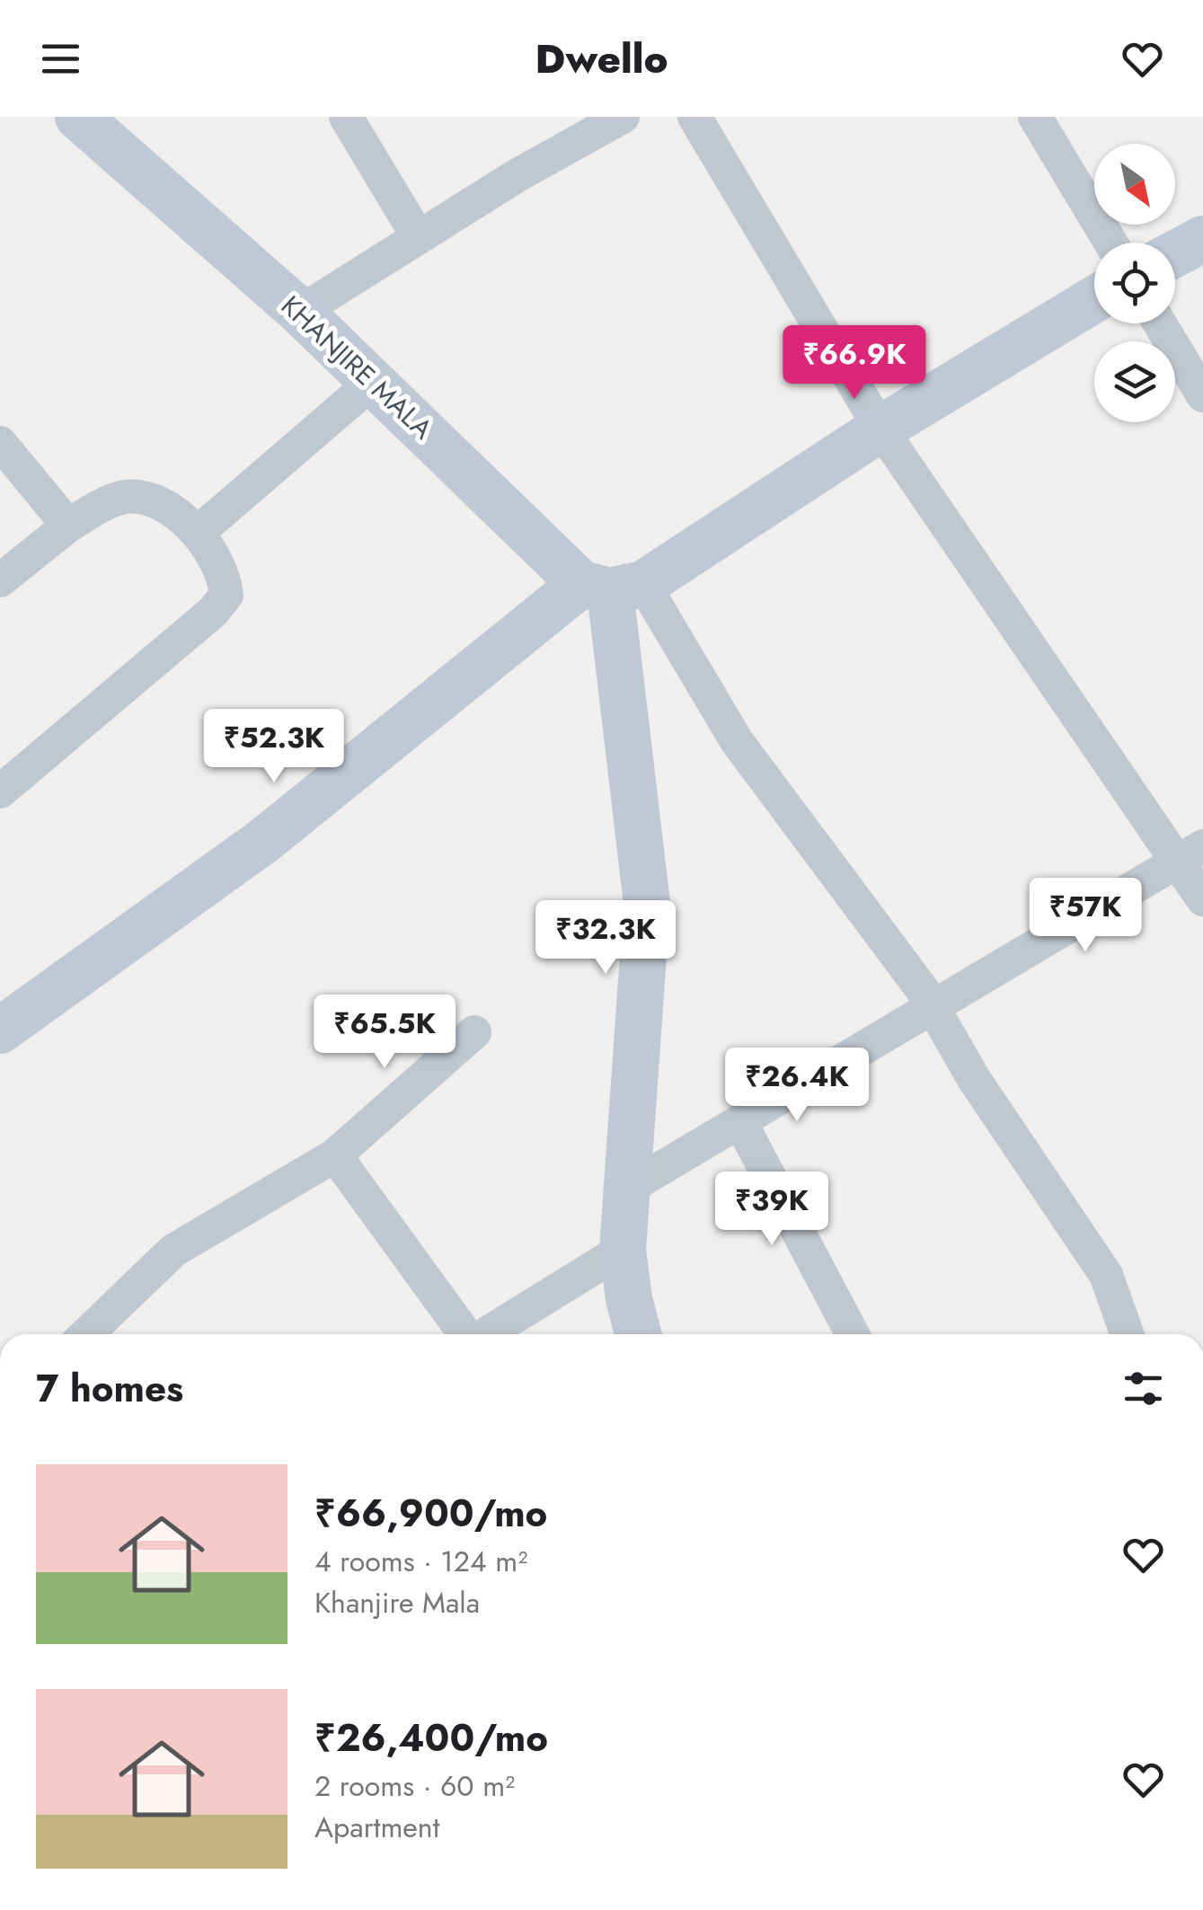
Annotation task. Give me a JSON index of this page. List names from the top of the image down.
{
  "streets": {
    "street": ["KHANJIRE MALA"]
  },
  "north": "bottom right",
  "page": {
    "header": "Dwello",
    "price": [
      "₹66.9K",
      "₹52.3K",
      "₹57K",
      "₹32.3K",
      "₹65.5K",
      "₹26.4K",
      "₹39K"
    ],
    "heading": "7 homes",
    "list": [
      {
        "name": "₹66,900/mo",
        "note": "4 rooms · 124 m² · Khanjire Mala"
      },
      {
        "name": "₹26,400/mo",
        "note": "2 rooms · 60 m² · Apartment"
      }
    ]
  }
}
